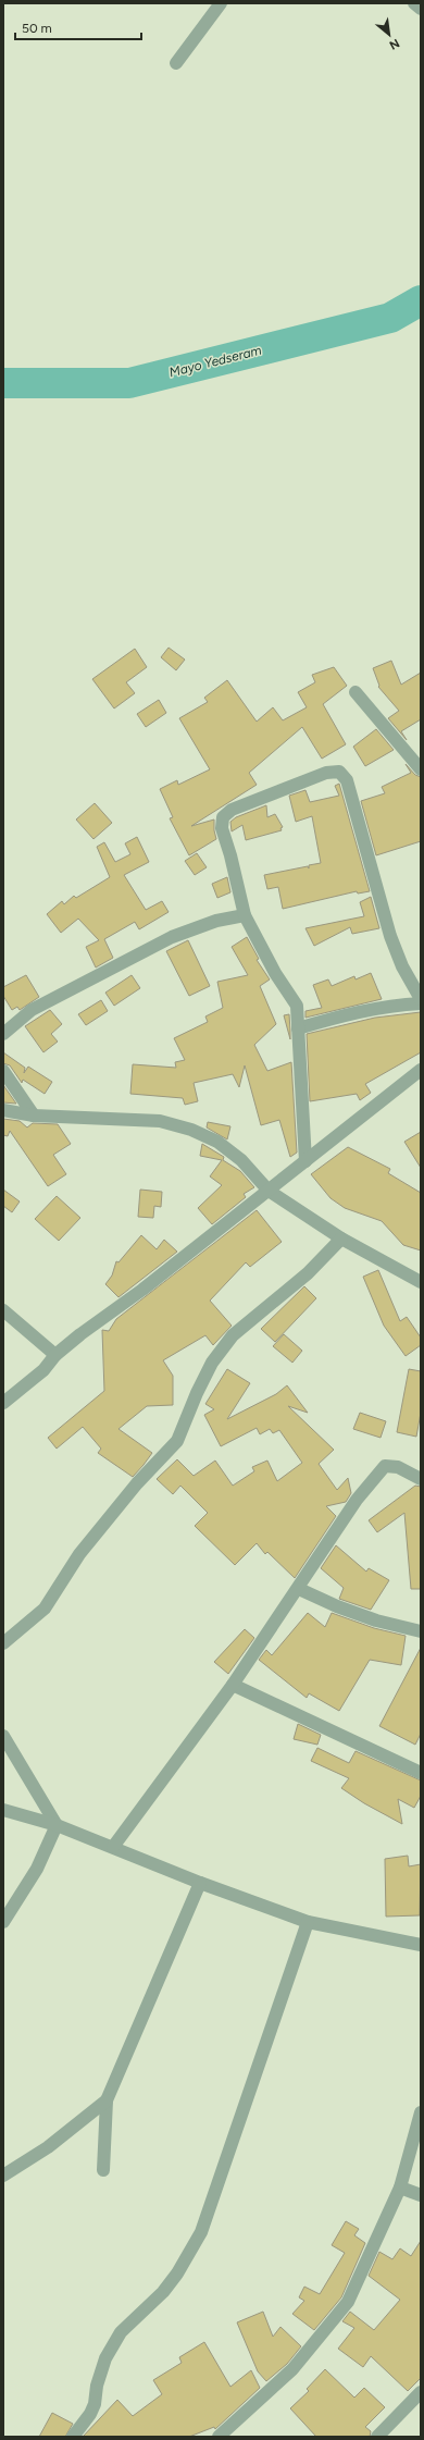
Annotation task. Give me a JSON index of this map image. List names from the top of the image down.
{
  "water": ["Mayo Yedseram"],
  "scale_bar": "50 m",
  "north": "bottom right"
}
